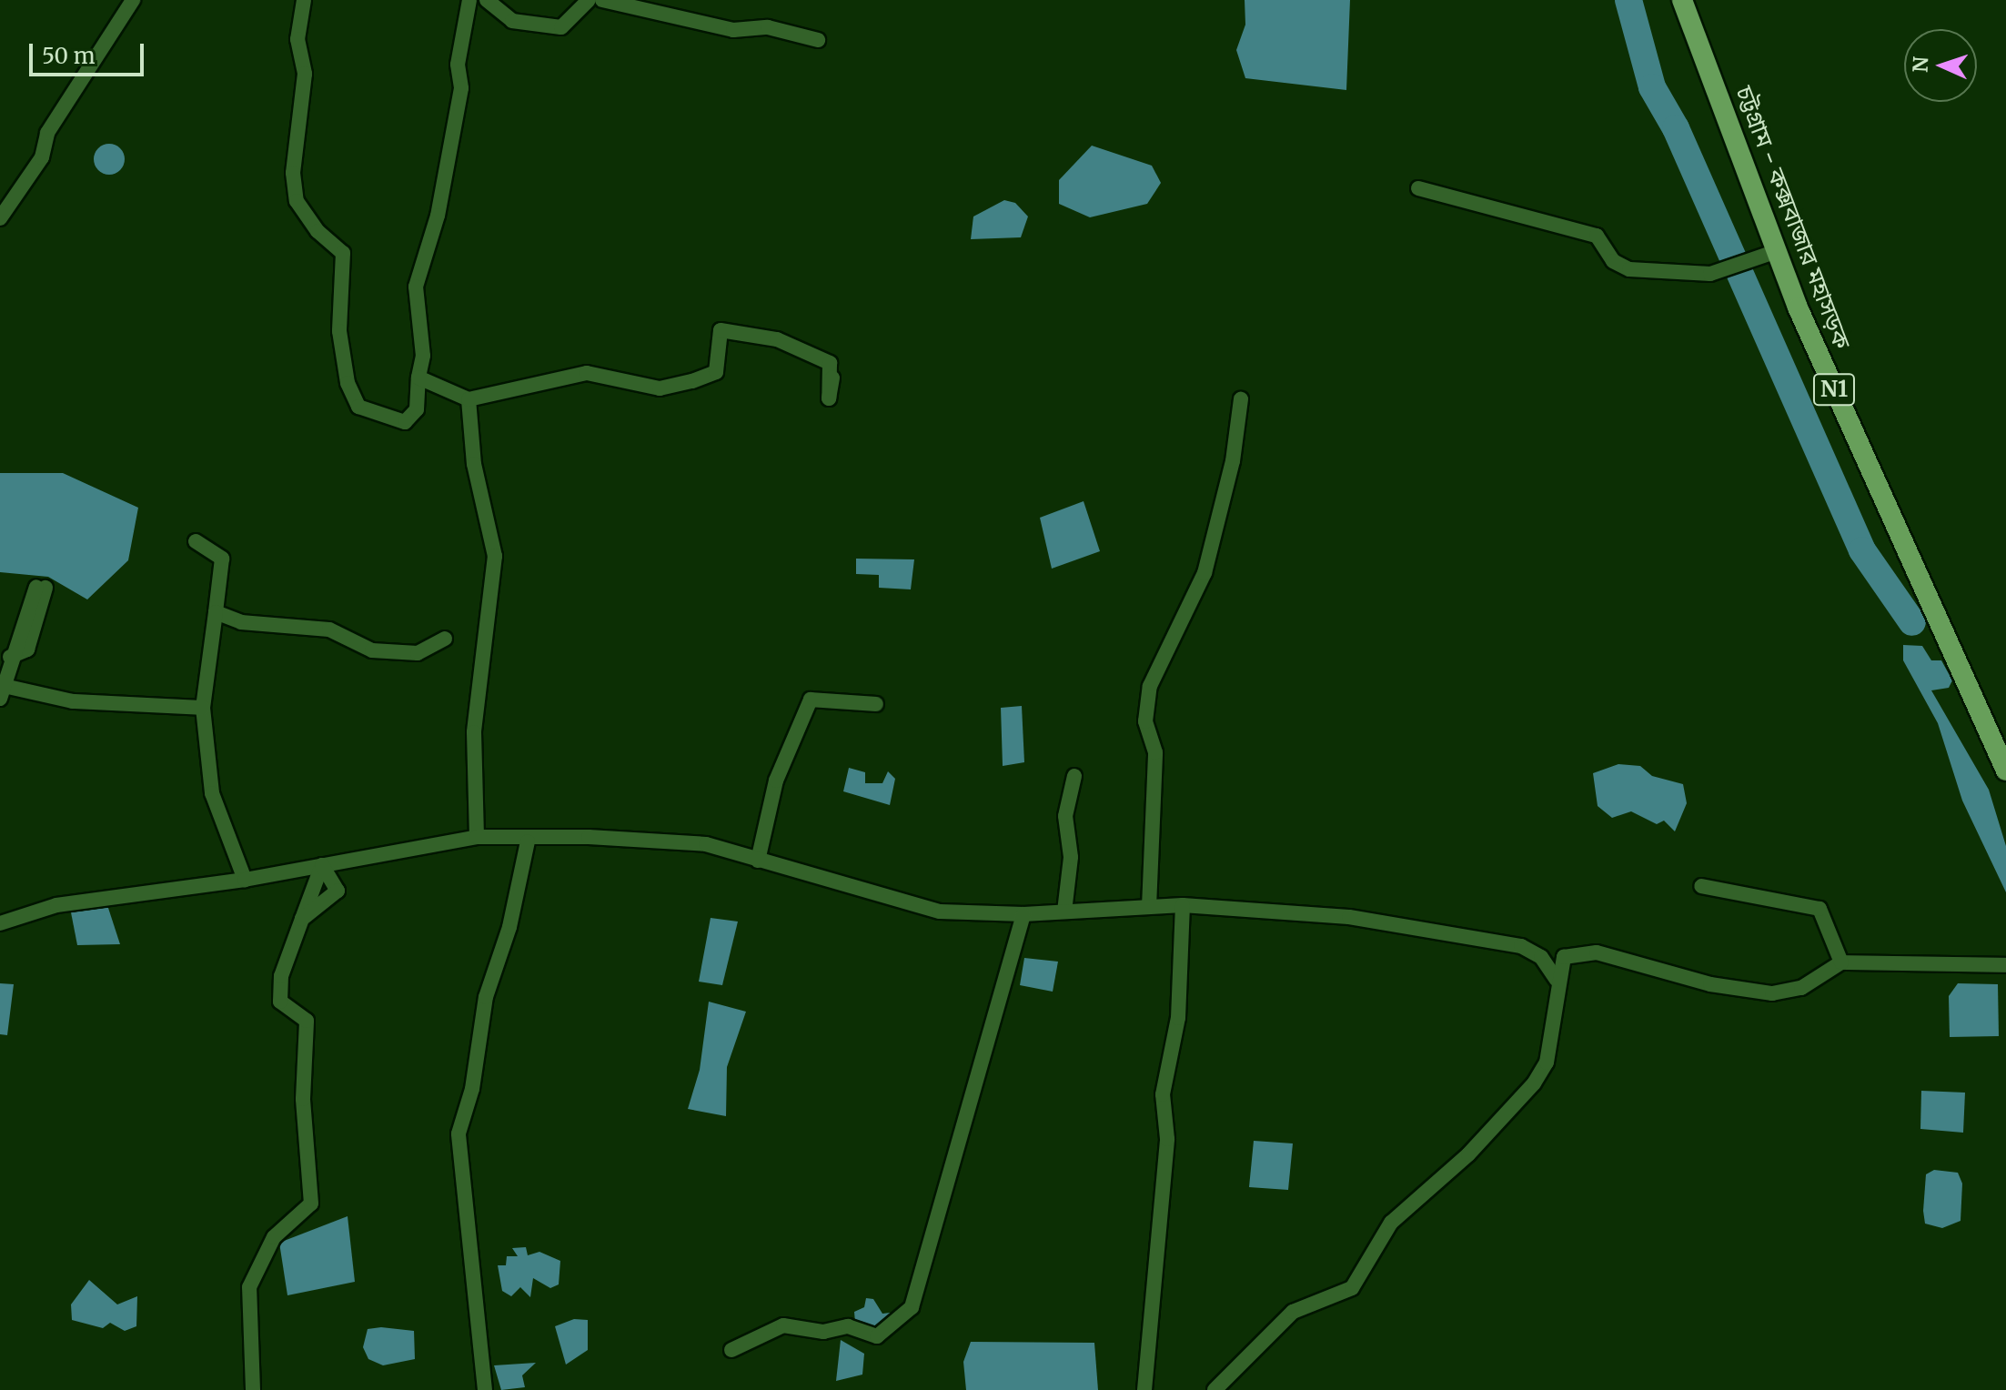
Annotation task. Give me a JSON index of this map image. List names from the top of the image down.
{
  "streets": {
    "highway": ["চট্টগ্রাম - কক্সবাজার মহাসড়ক", "N1"]
  },
  "scale_bar": "50 m",
  "north": "left"
}
